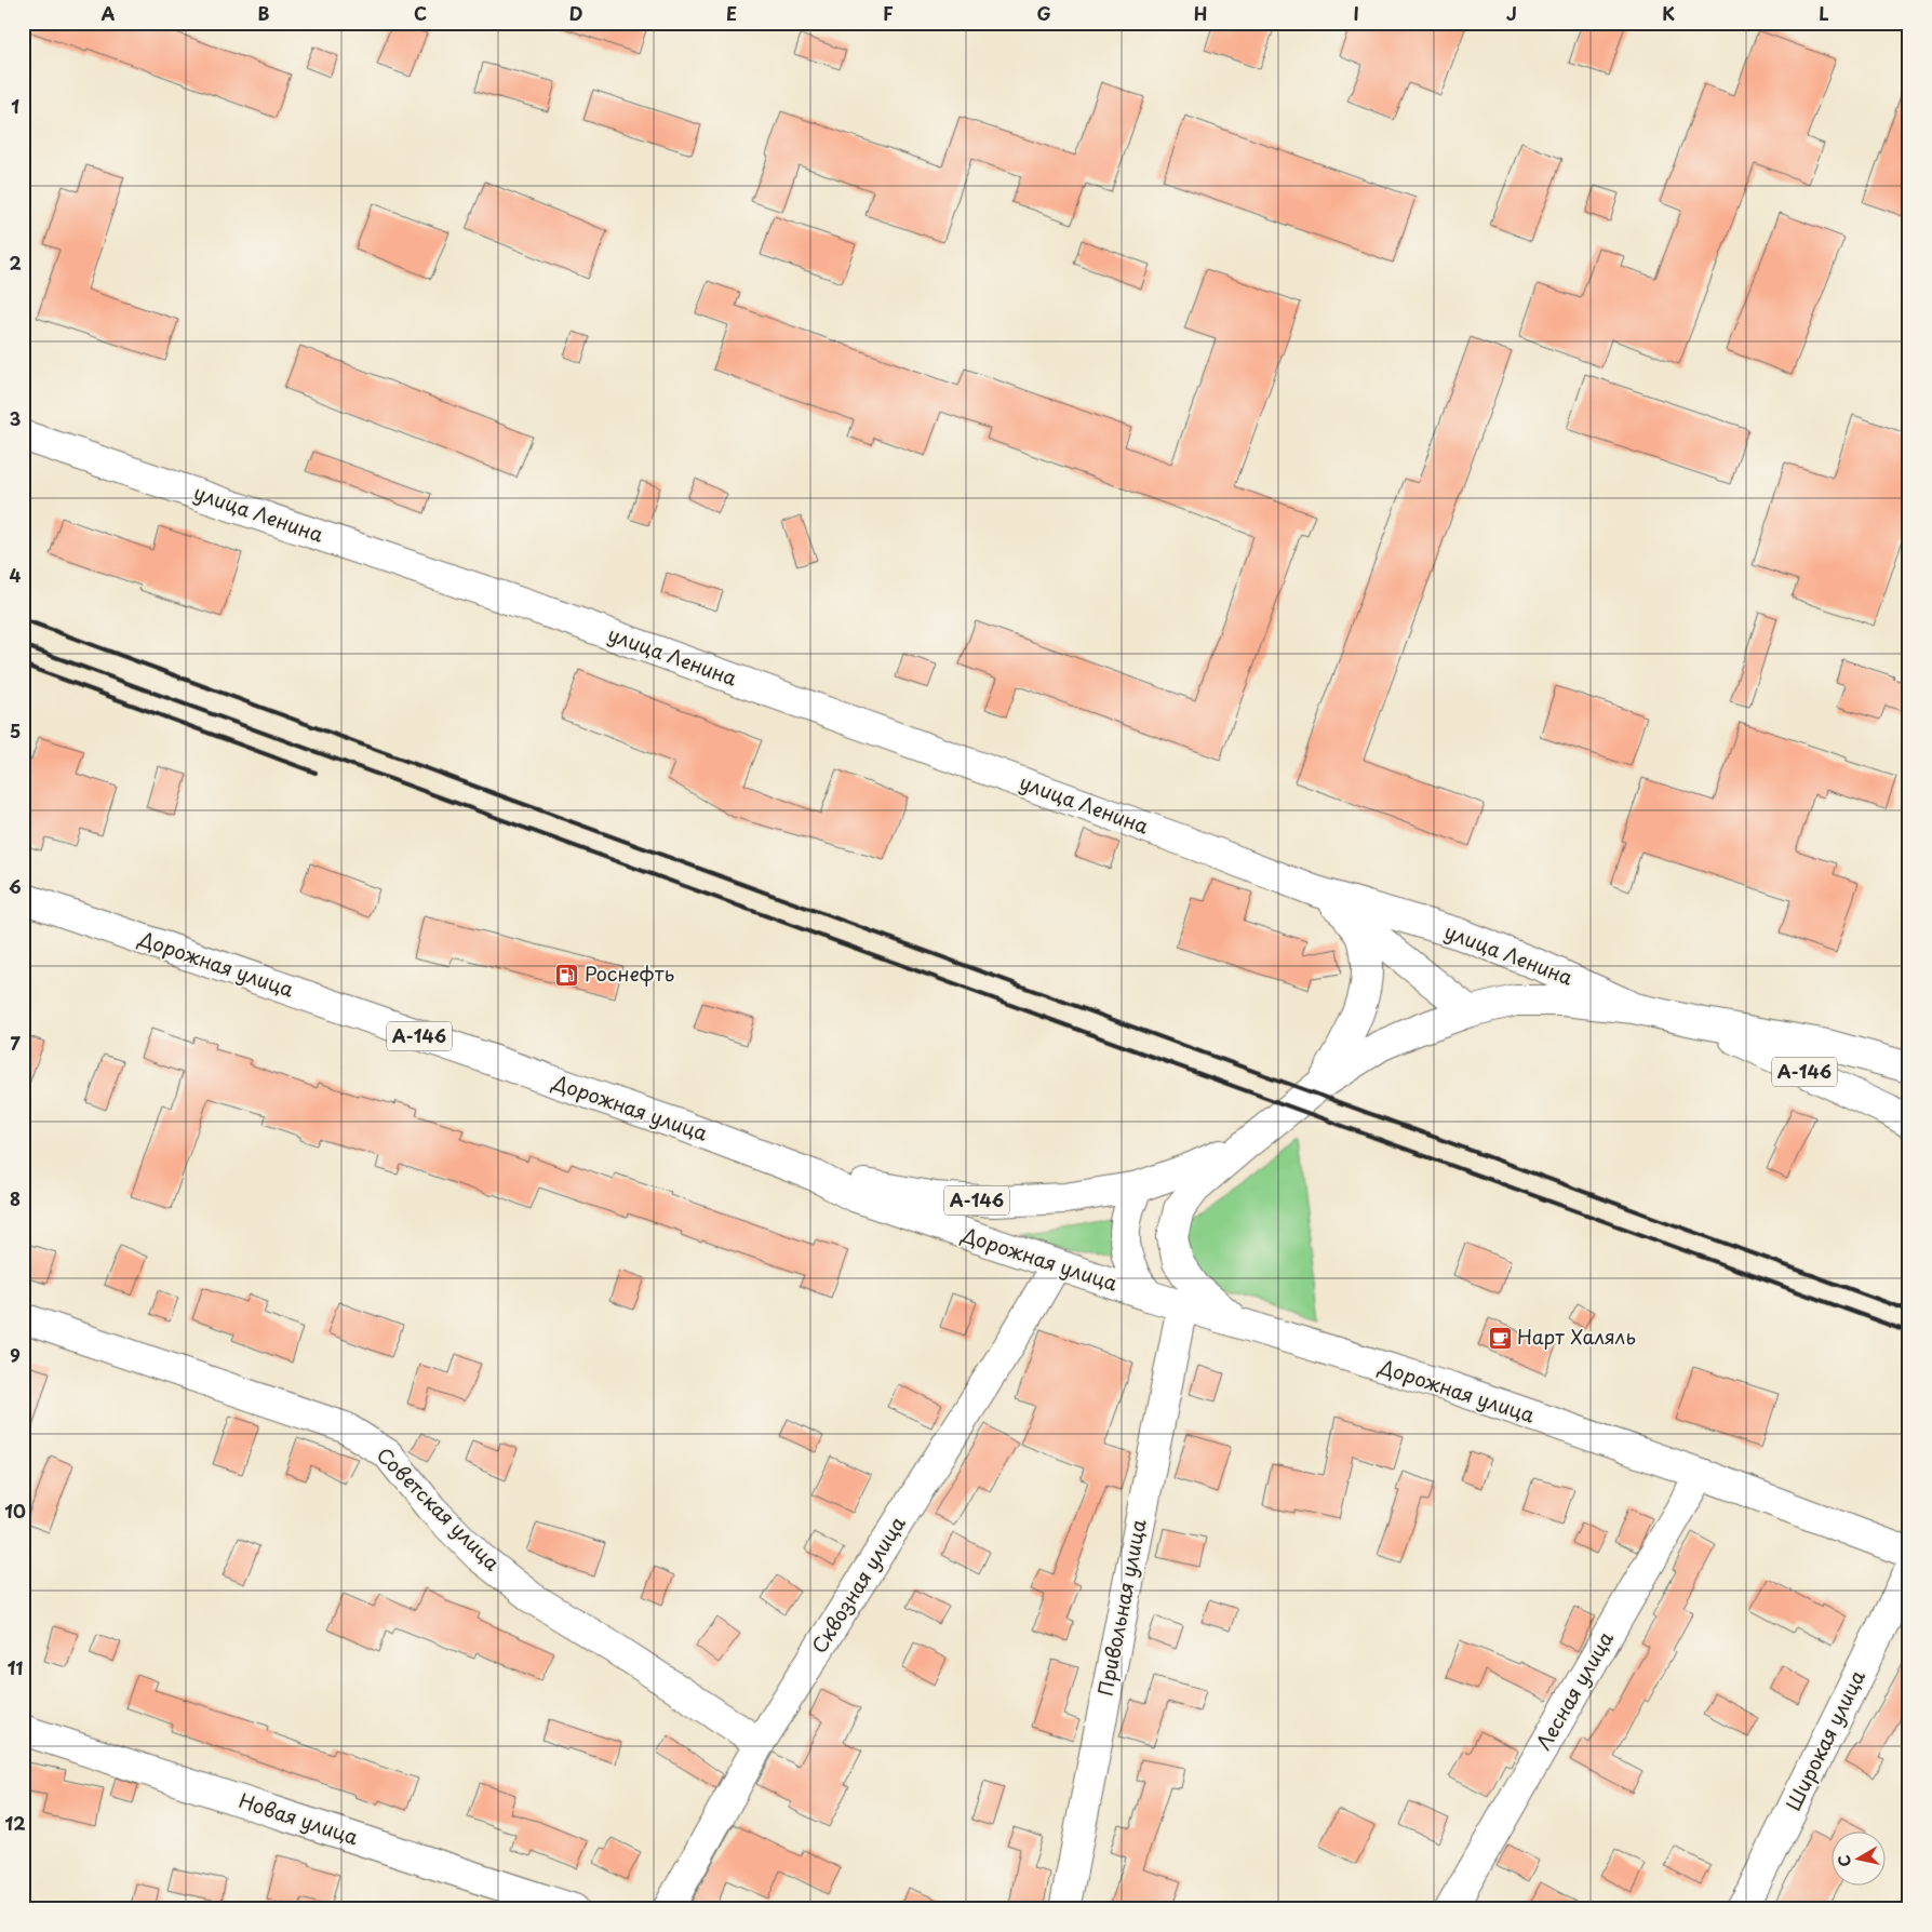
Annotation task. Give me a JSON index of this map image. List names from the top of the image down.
{
  "streets": {
    "street": [
      "улица Ленина",
      "Дорожная улица",
      "А-146",
      "Советская улица",
      "Сквозная улица",
      "Привольная улица",
      "Лесная улица",
      "Широкая улица",
      "Новая улица"
    ]
  },
  "crossings": [
    ["улица Ленина", "А-146"],
    ["Дорожная улица", "А-146"],
    ["Дорожная улица", "Сквозная улица"],
    ["Дорожная улица", "Привольная улица"],
    ["Дорожная улица", "Лесная улица"],
    ["Советская улица", "Сквозная улица"]
  ],
  "places": {
    "fuel station": ["Роснефть"],
    "cafe": ["Нарт Халяль"]
  },
  "north": "left",
  "grid": {
    "columns": [
      "A",
      "B",
      "C",
      "D",
      "E",
      "F",
      "G",
      "H",
      "I",
      "J",
      "K",
      "L"
    ],
    "rows": [
      "1",
      "2",
      "3",
      "4",
      "5",
      "6",
      "7",
      "8",
      "9",
      "10",
      "11",
      "12"
    ]
  }
}
